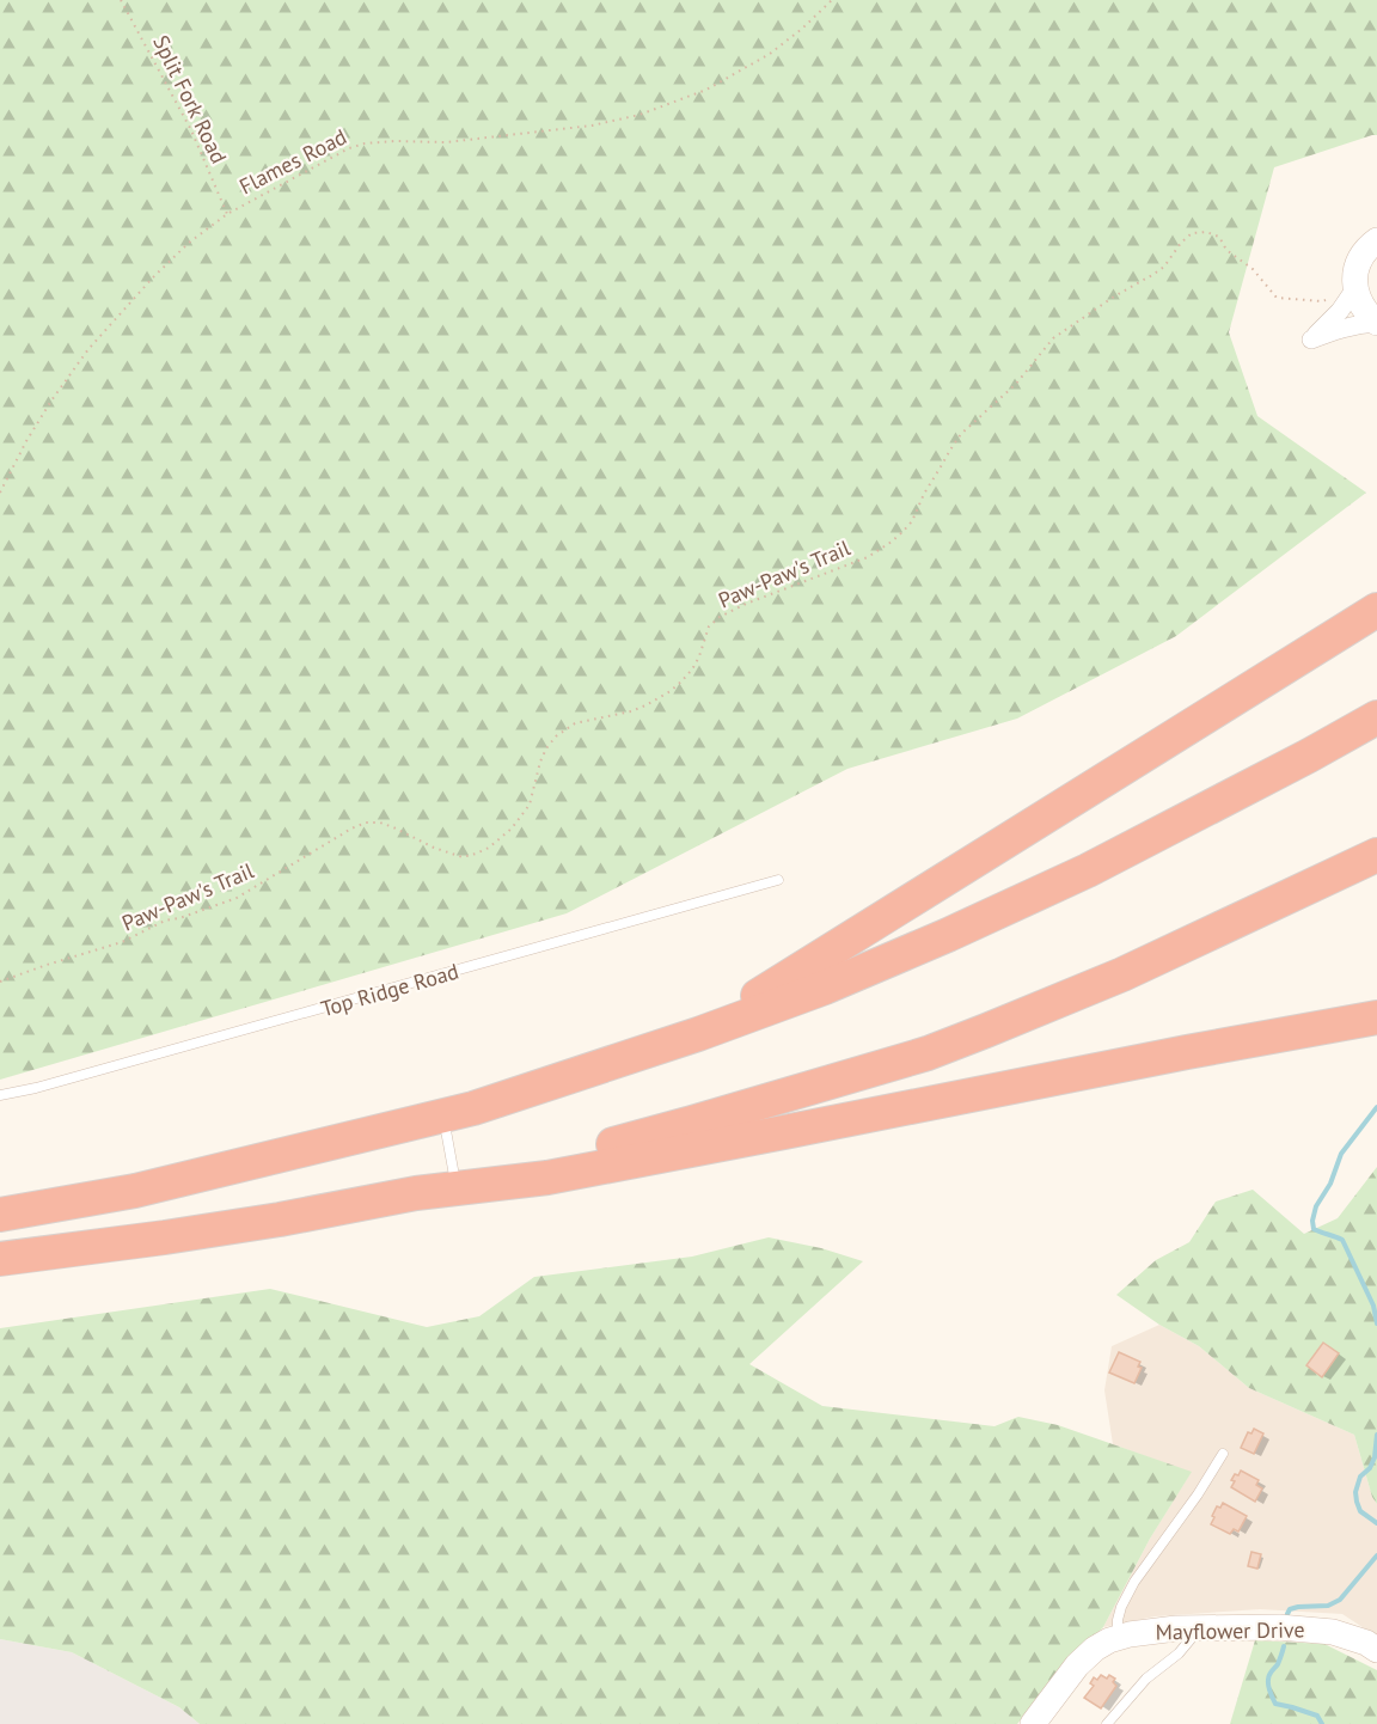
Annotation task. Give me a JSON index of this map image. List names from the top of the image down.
{
  "streets": {
    "street": ["Mayflower Drive"],
    "lane": ["Top Ridge Road"],
    "path": ["Split Fork Road", "Flames Road", "Paw-Paw's Trail"]
  },
  "crossings": [
    ["Split Fork Road", "Flames Road"]
  ]
}
